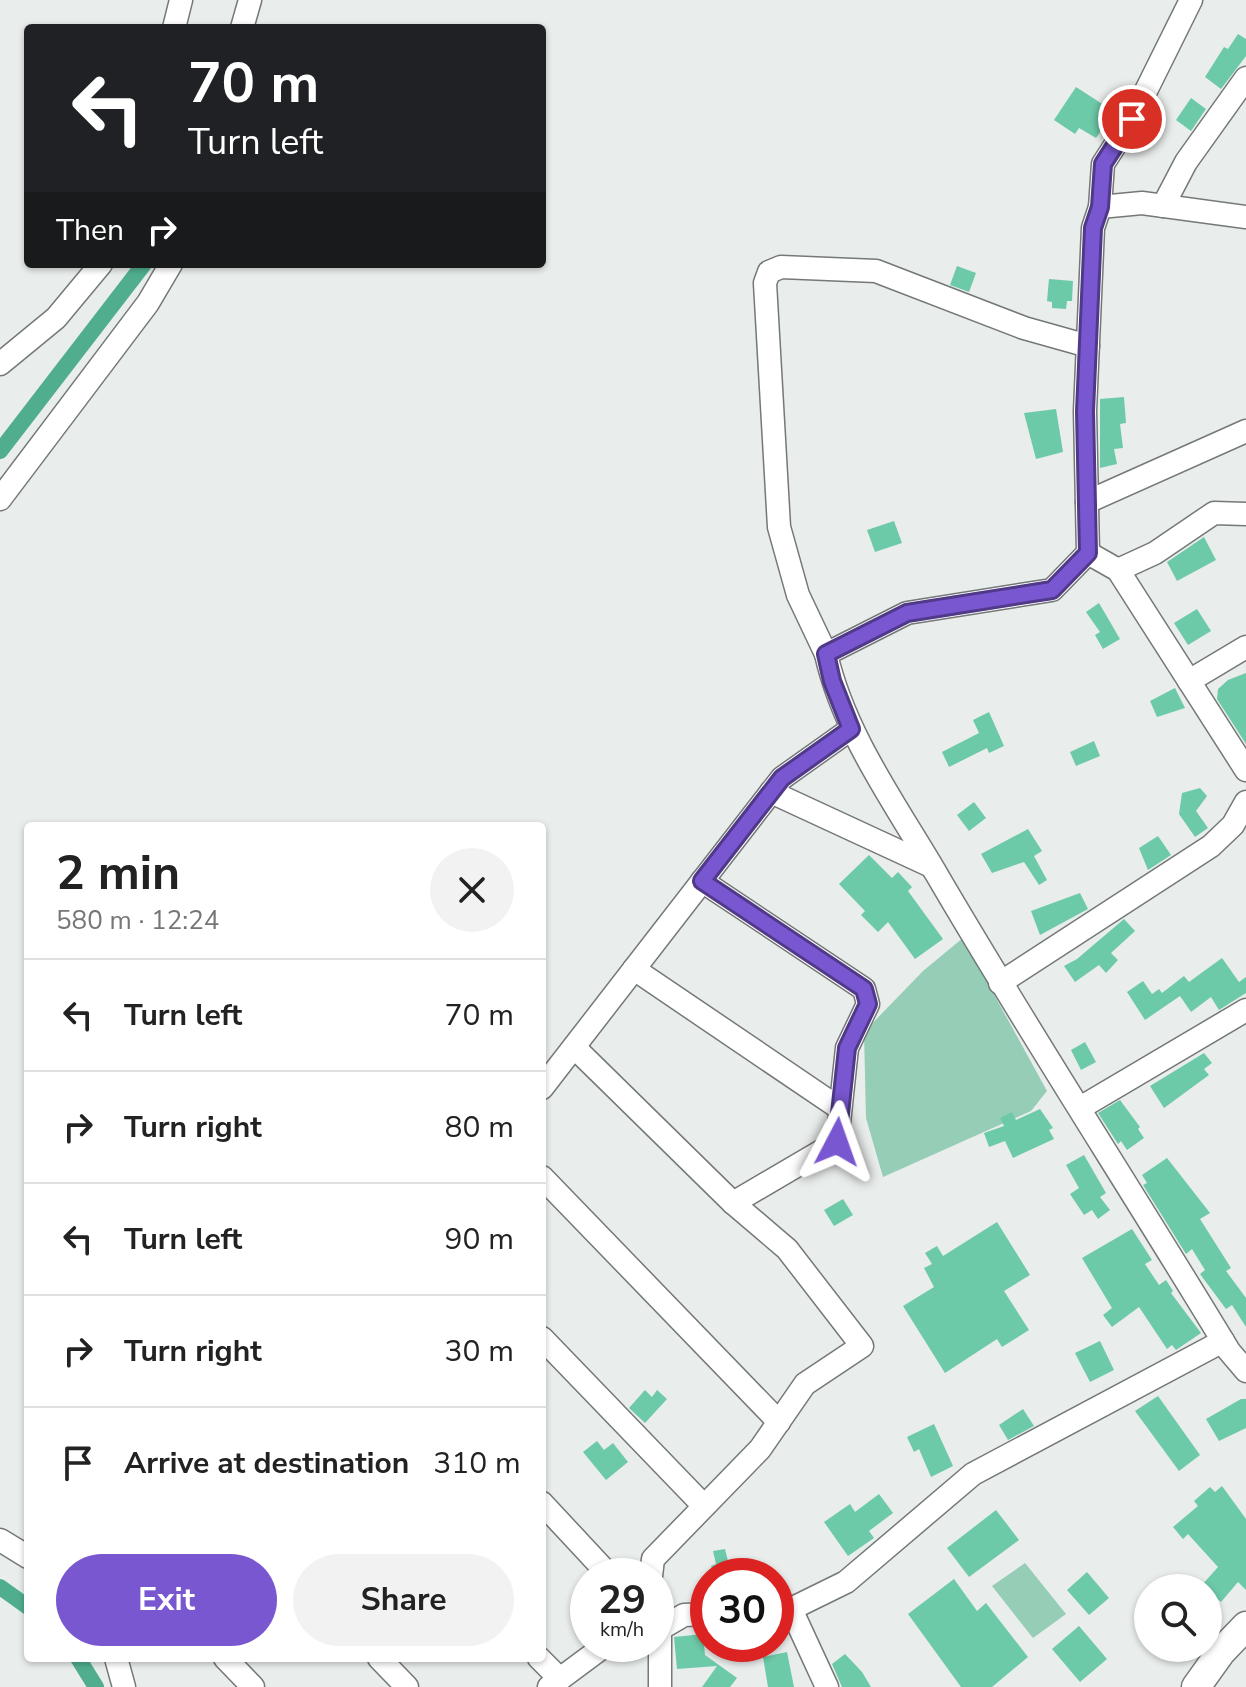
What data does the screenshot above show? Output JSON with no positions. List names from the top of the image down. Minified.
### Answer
{"page":{"turn":["70 m","Turn left"],"then":"Then","heading":["2 min","580 m · 12:24"],"list":[{"name":"Turn left","value":"70 m"},{"name":"Turn right","value":"80 m"},{"name":"Turn left","value":"90 m"},{"name":"Turn right","value":"30 m"},{"name":"Arrive at destination","value":"310 m"}],"buttons":["Exit","Share"],"speed":"29 km/h","limit":"30"}}
